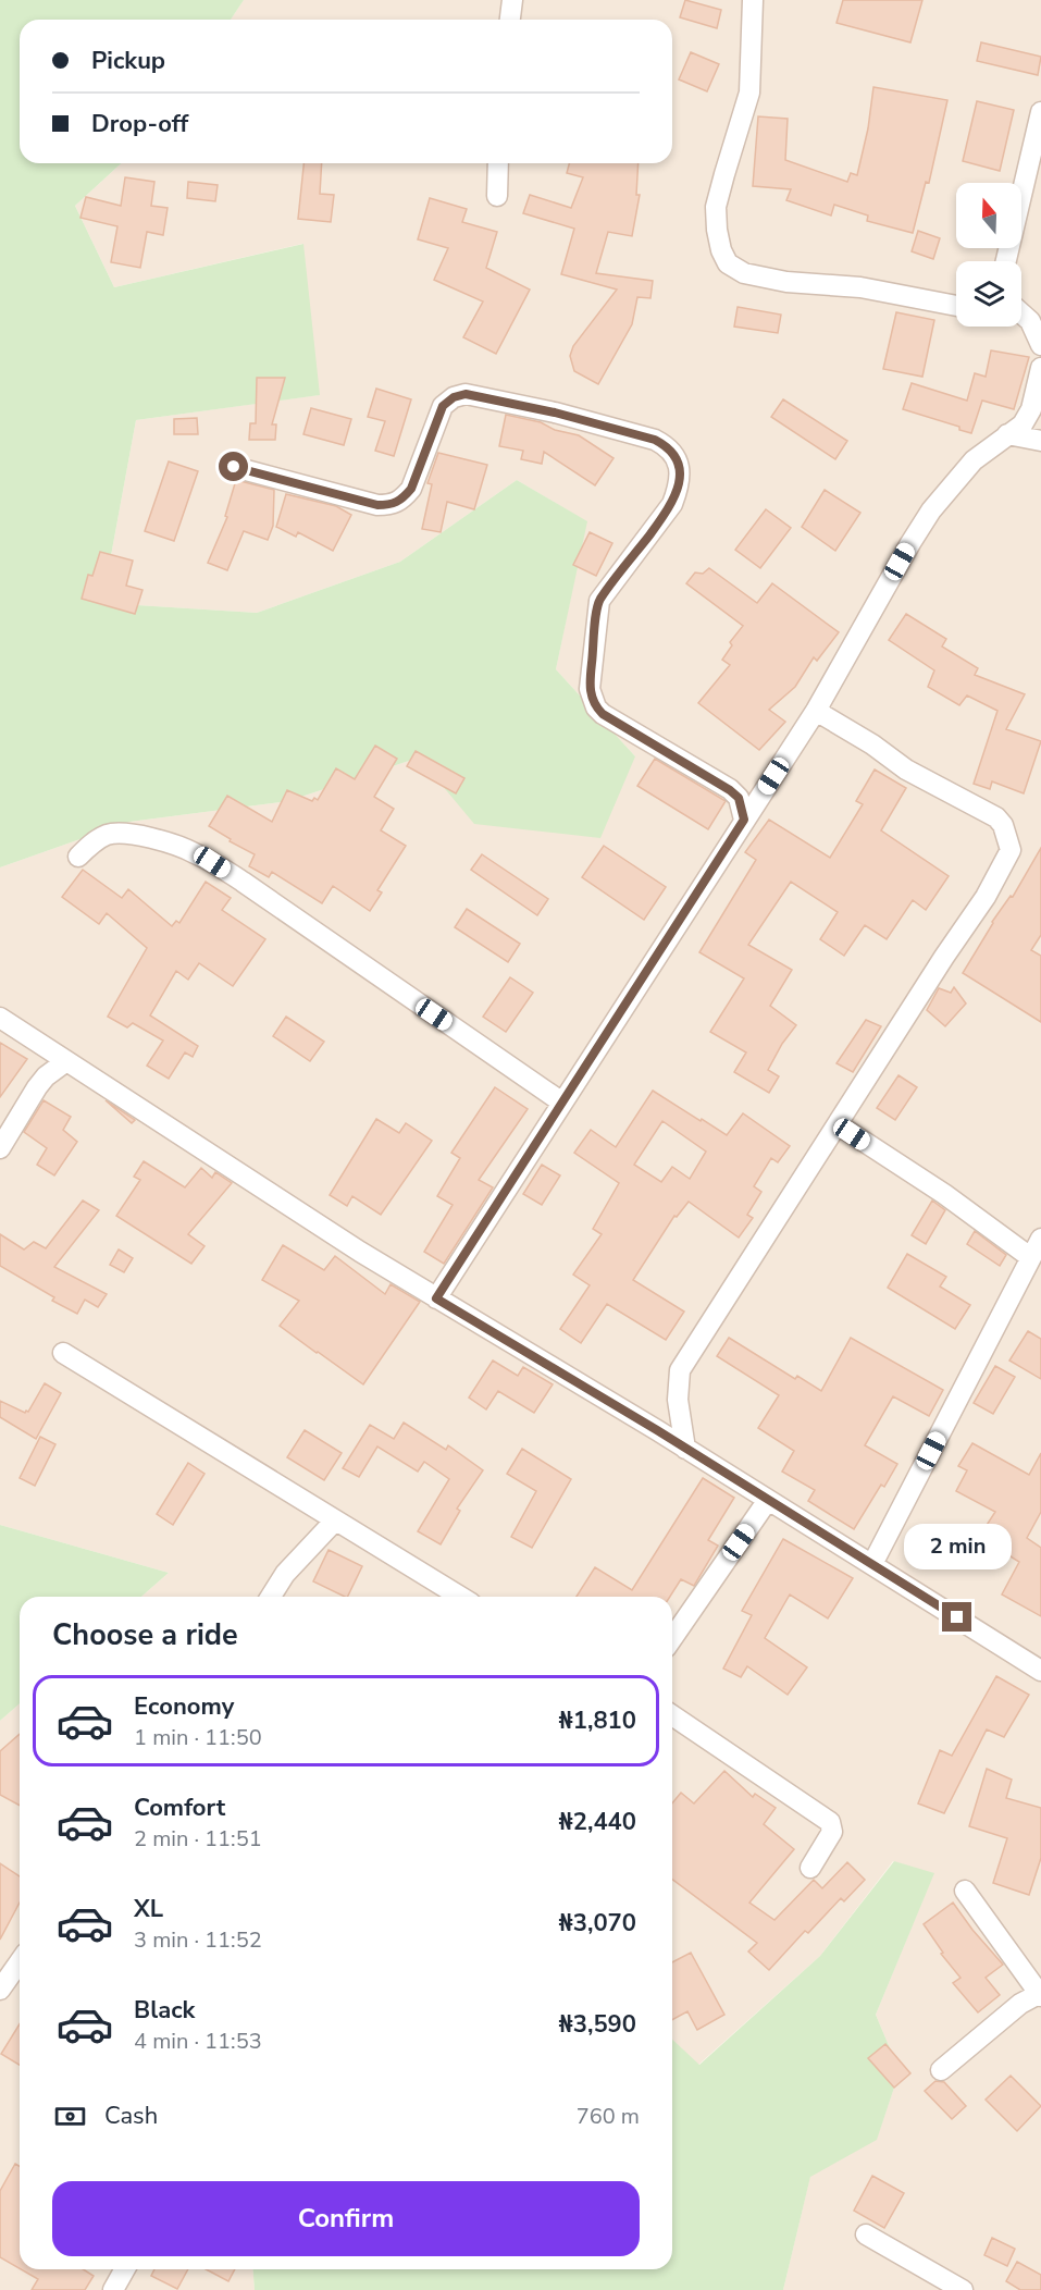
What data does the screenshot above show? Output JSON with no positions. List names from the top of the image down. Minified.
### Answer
{"north":"top","page":{"banner":["Pickup","Drop-off"],"bubble":"2 min","heading":"Choose a ride","list":[{"name":"Economy","note":"1 min · 11:50","value":"₦1,810"},{"name":"Comfort","note":"2 min · 11:51","value":"₦2,440"},{"name":"XL","note":"3 min · 11:52","value":"₦3,070"},{"name":"Black","note":"4 min · 11:53","value":"₦3,590"}],"pay":["Cash","760 m"],"buttons":"Confirm"}}
